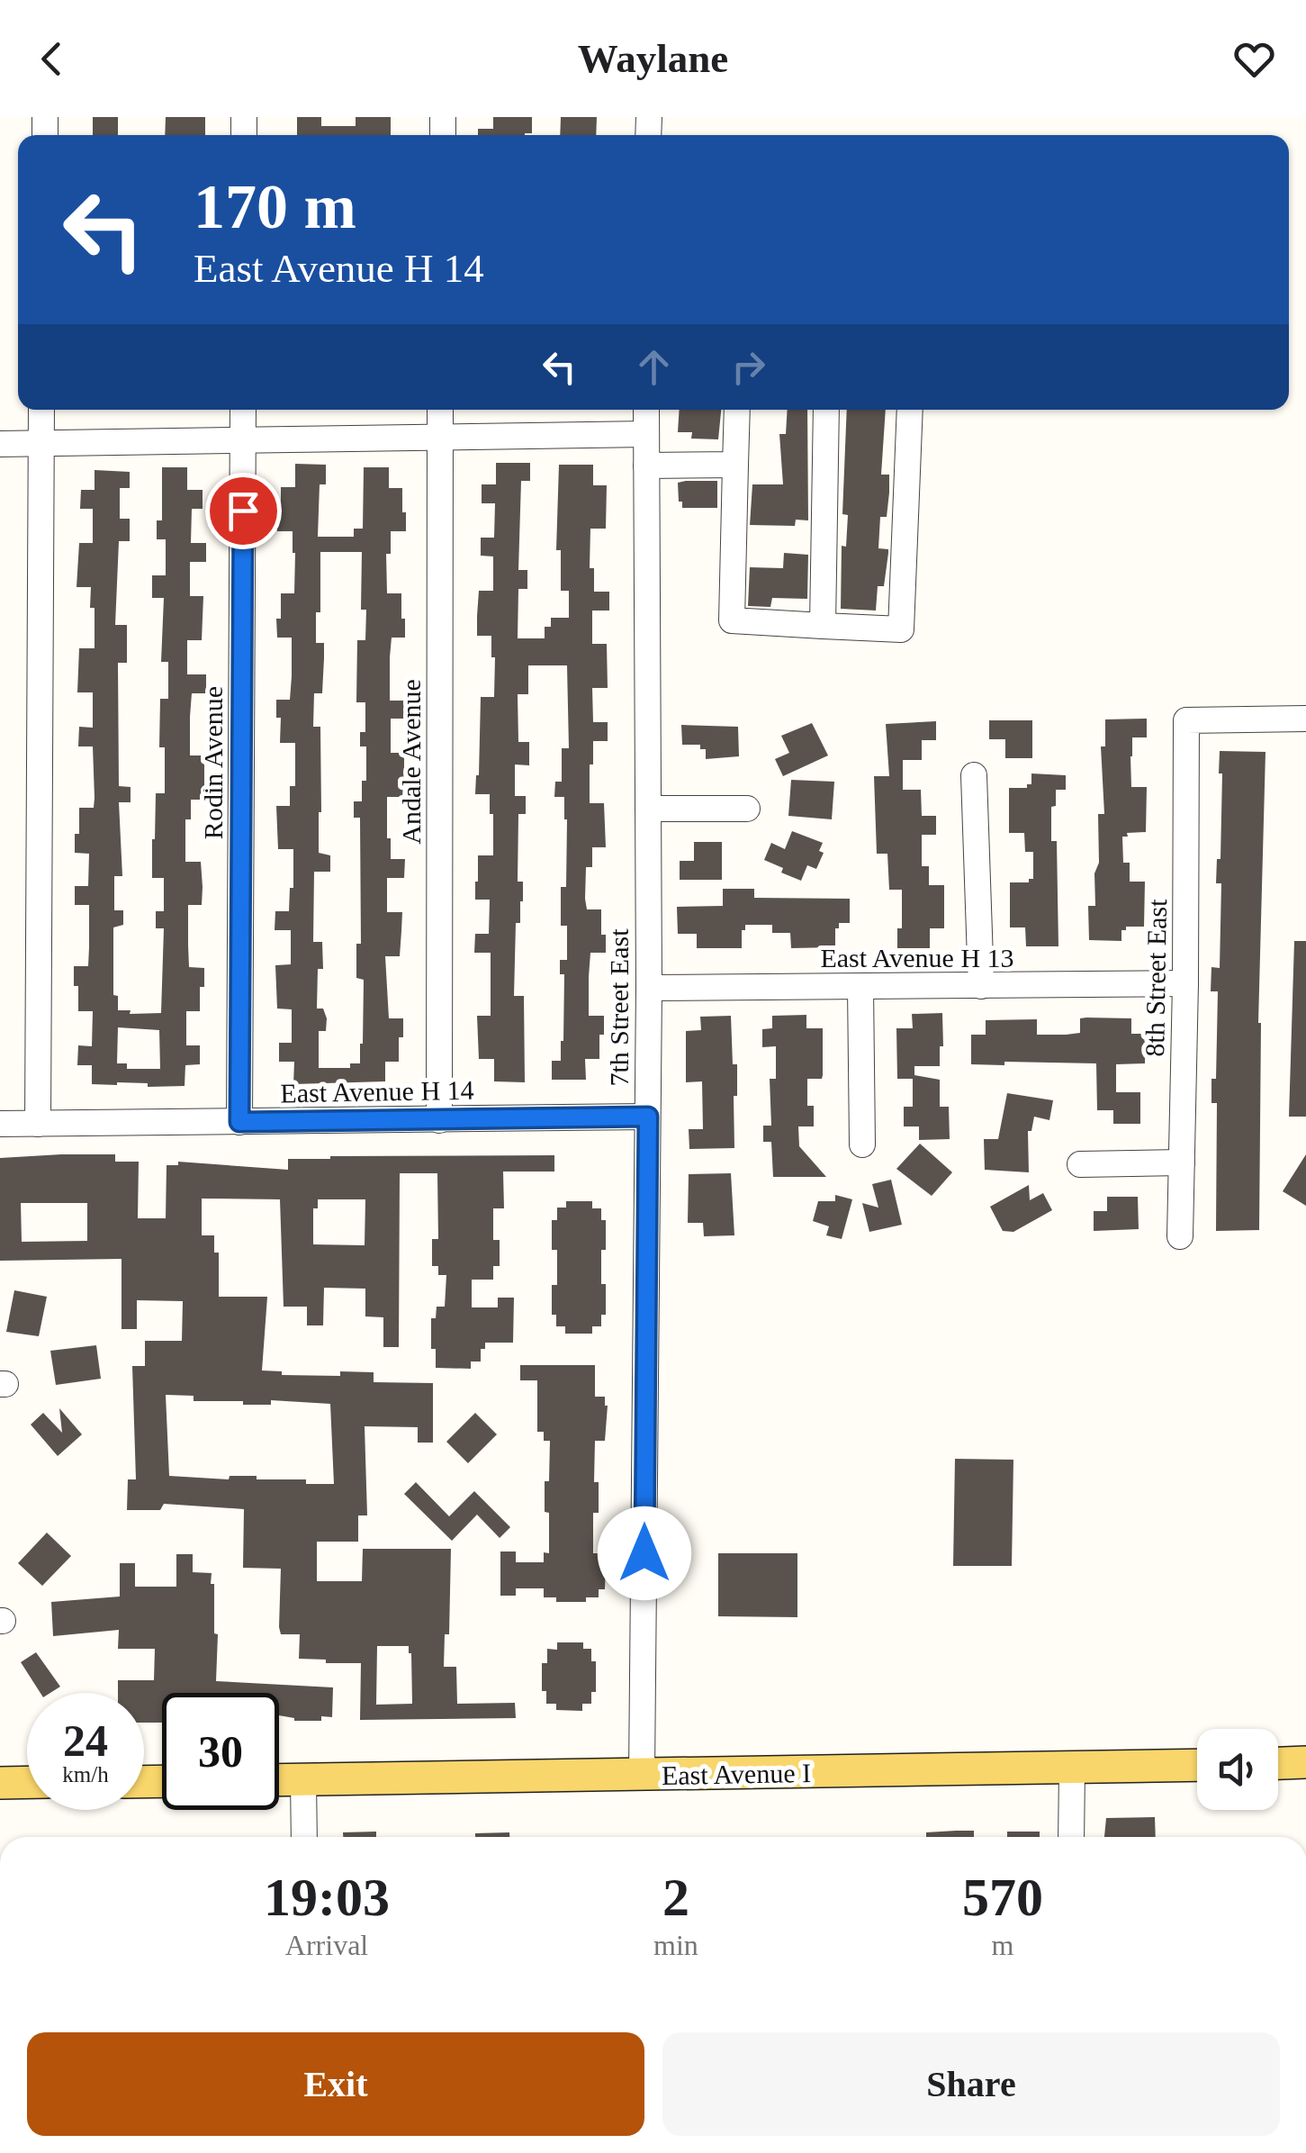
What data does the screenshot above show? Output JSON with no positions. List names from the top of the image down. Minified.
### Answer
{"streets":{"main road":["East Avenue I"],"street":["Andale Avenue","Rodin Avenue","East Avenue H 13","8th Street East","7th Street East","East Avenue H 14"]},"crossings":[["Andale Avenue","East Avenue H 14"],["Rodin Avenue","East Avenue H 14"],["East Avenue H 13","8th Street East"],["East Avenue H 13","7th Street East"],["7th Street East","East Avenue H 14"],["7th Street East","East Avenue I"]],"page":{"header":"Waylane","turn":["170 m","East Avenue H 14"],"speed":"24 km/h","limit":"30","eta":["19:03","Arrival","2","min","570","m"],"buttons":["Exit","Share"]}}
